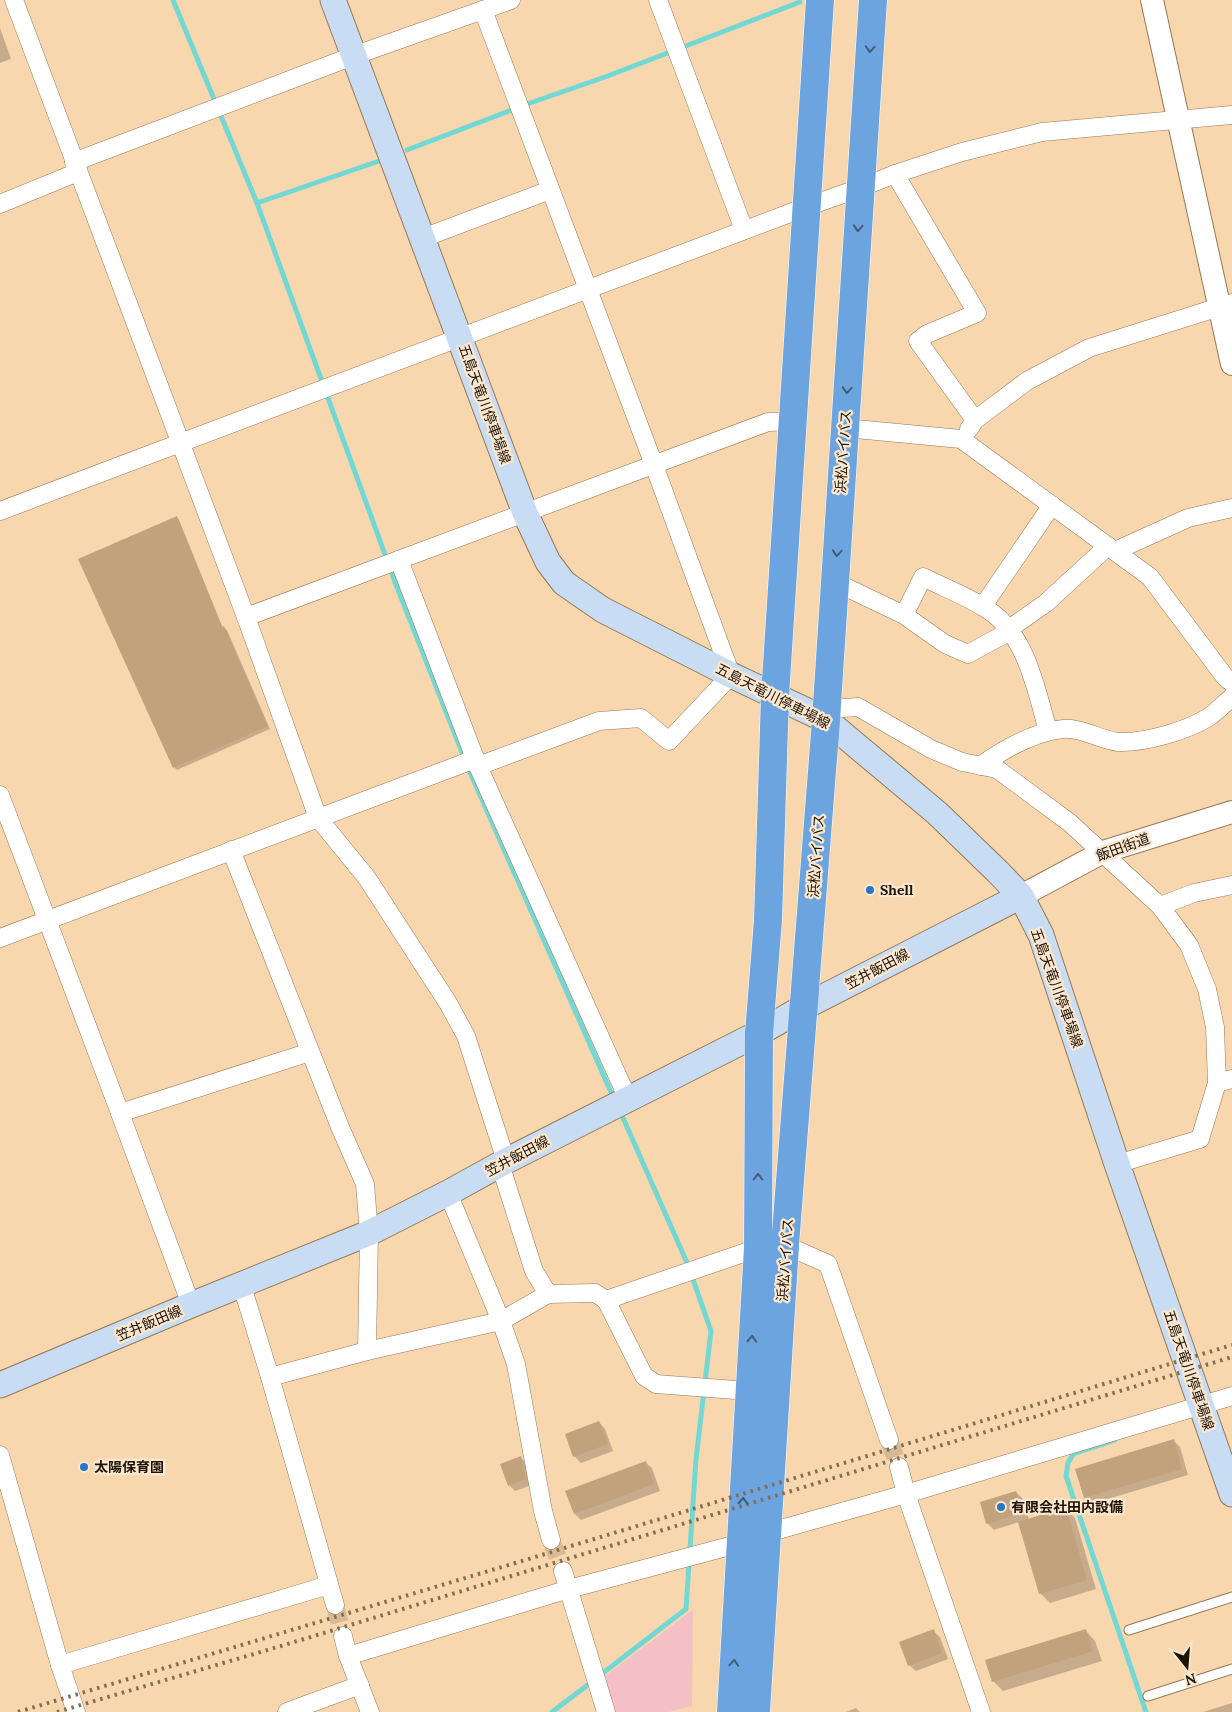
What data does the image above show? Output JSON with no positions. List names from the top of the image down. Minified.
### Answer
{"streets":{"highway":["浜松バイパス"],"main road":["五島天竜川停車場線","笠井飯田線"],"street":["飯田街道"]},"crossings":[["五島天竜川停車場線","浜松バイパス"],["五島天竜川停車場線","飯田街道"],["五島天竜川停車場線","笠井飯田線"],["浜松バイパス","笠井飯田線"],["飯田街道","笠井飯田線"]],"places":["Shell","太陽保育園","有限会社田内設備"],"north":"bottom"}
